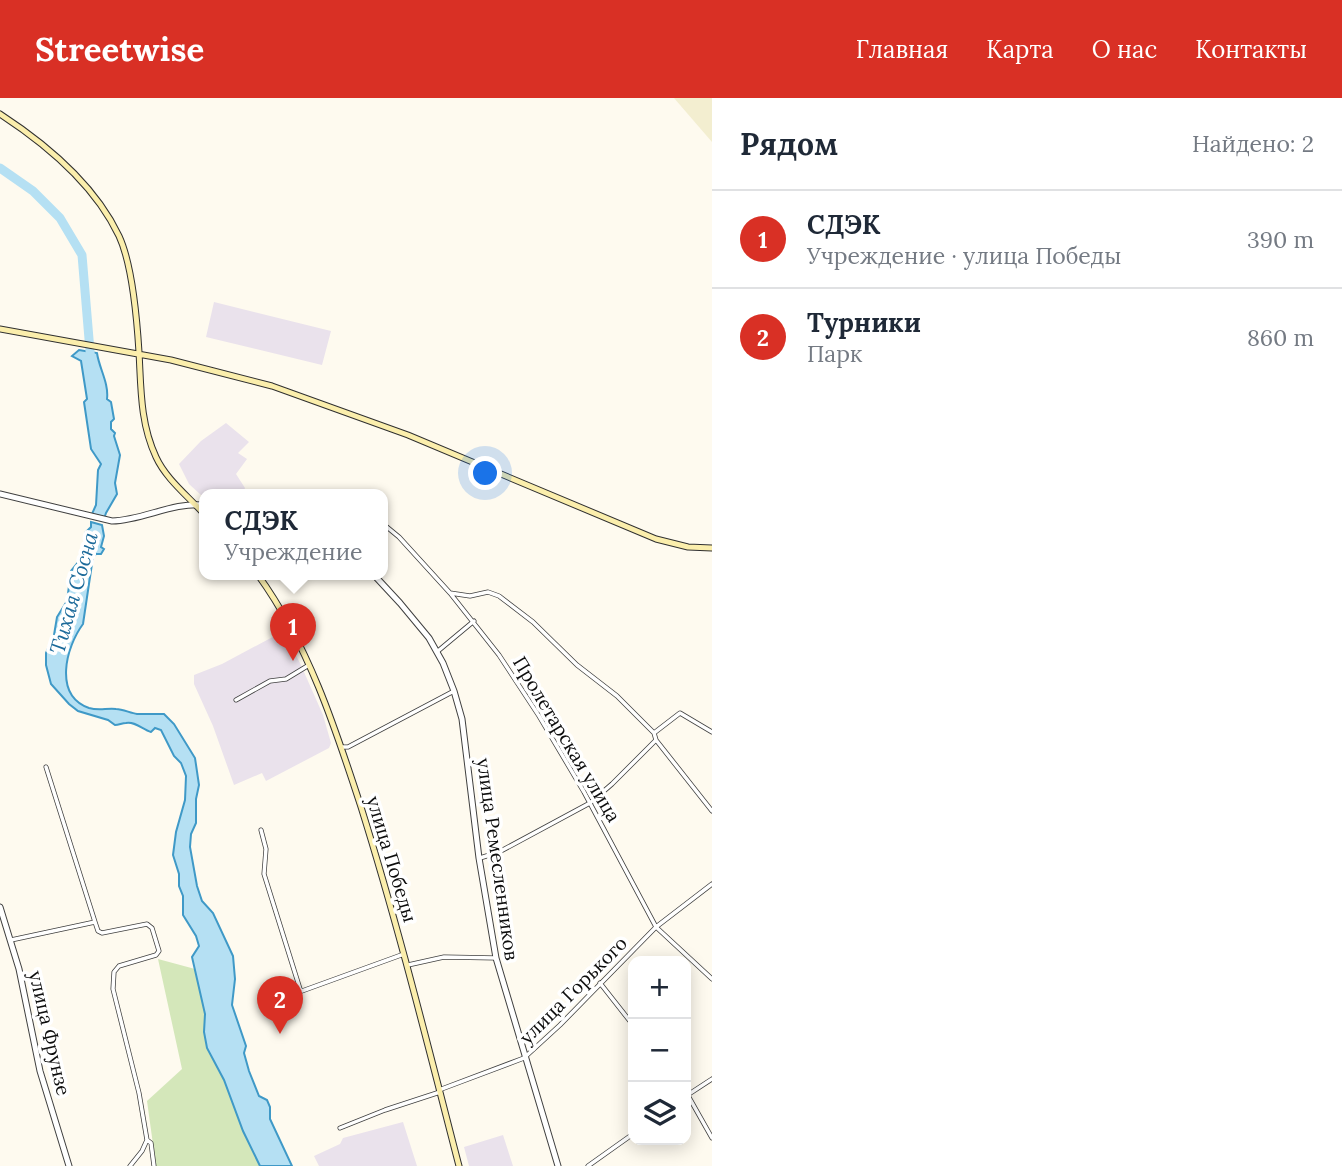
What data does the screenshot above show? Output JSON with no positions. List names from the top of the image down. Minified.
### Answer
{"streets":{"main road":["улица Победы"],"street":["Пролетарская улица","улица Ремесленников","улица Горького","улица Фрунзе"]},"crossings":[["Пролетарская улица","улица Горького"],["улица Победы","улица Горького"],["улица Ремесленников","улица Горького"]],"water":["Тихая Сосна"],"page":{"header":"Streetwise","nav":["Главная","Карта","О нас","Контакты"],"heading":["Рядом","Найдено: 2"],"list":[{"mark":"1","name":"СДЭК","note":"Учреждение · улица Победы","value":"390 m"},{"mark":"2","name":"Турники","note":"Парк","value":"860 m"}],"popup":["СДЭК","Учреждение"],"pins":["1","2"],"map_buttons":["+","−"]}}
